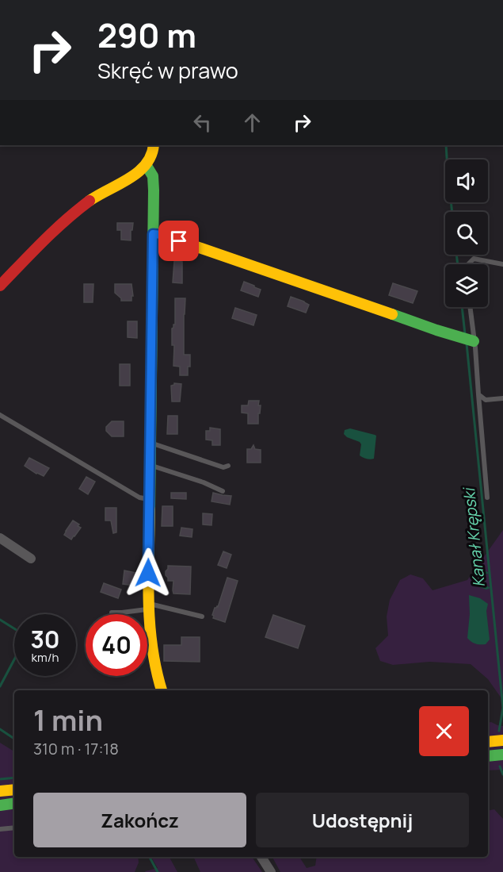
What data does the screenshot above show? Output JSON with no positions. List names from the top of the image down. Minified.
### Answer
{"water":["Kanał Krępski"],"page":{"turn":["290 m","Skręć w prawo"],"speed":"30 km/h","limit":"40","heading":["1 min","310 m · 17:18"],"buttons":["Zakończ","Udostępnij"]}}
